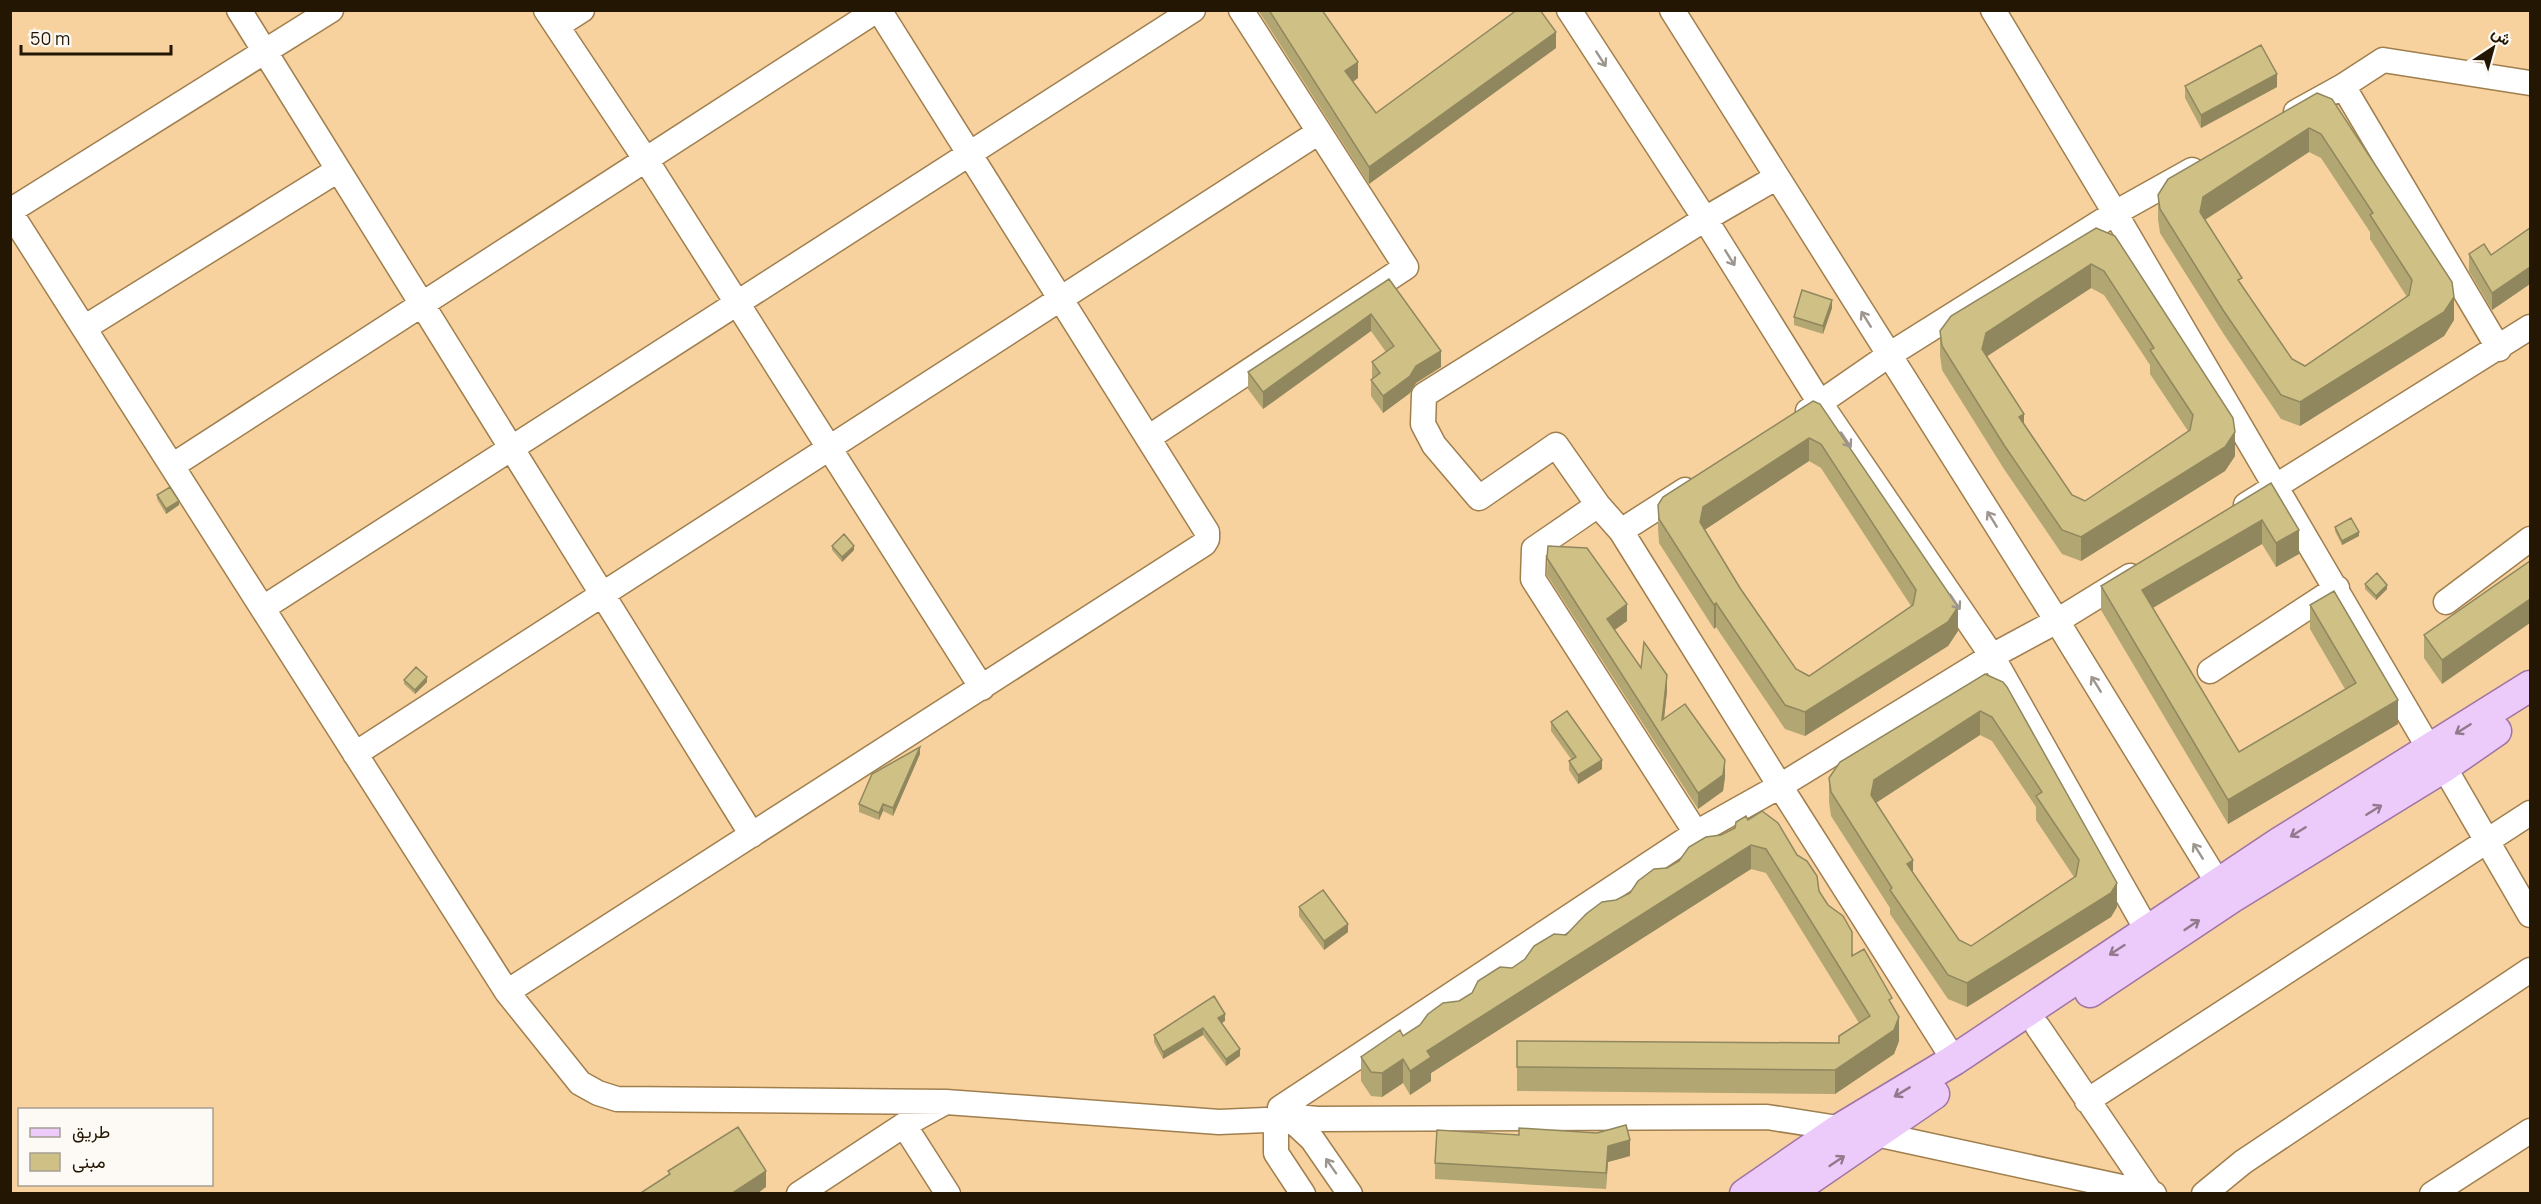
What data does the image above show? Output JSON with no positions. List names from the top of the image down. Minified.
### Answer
{"legend":["طريق","مبنى"],"scale_bar":"50 m","north":"top right"}
